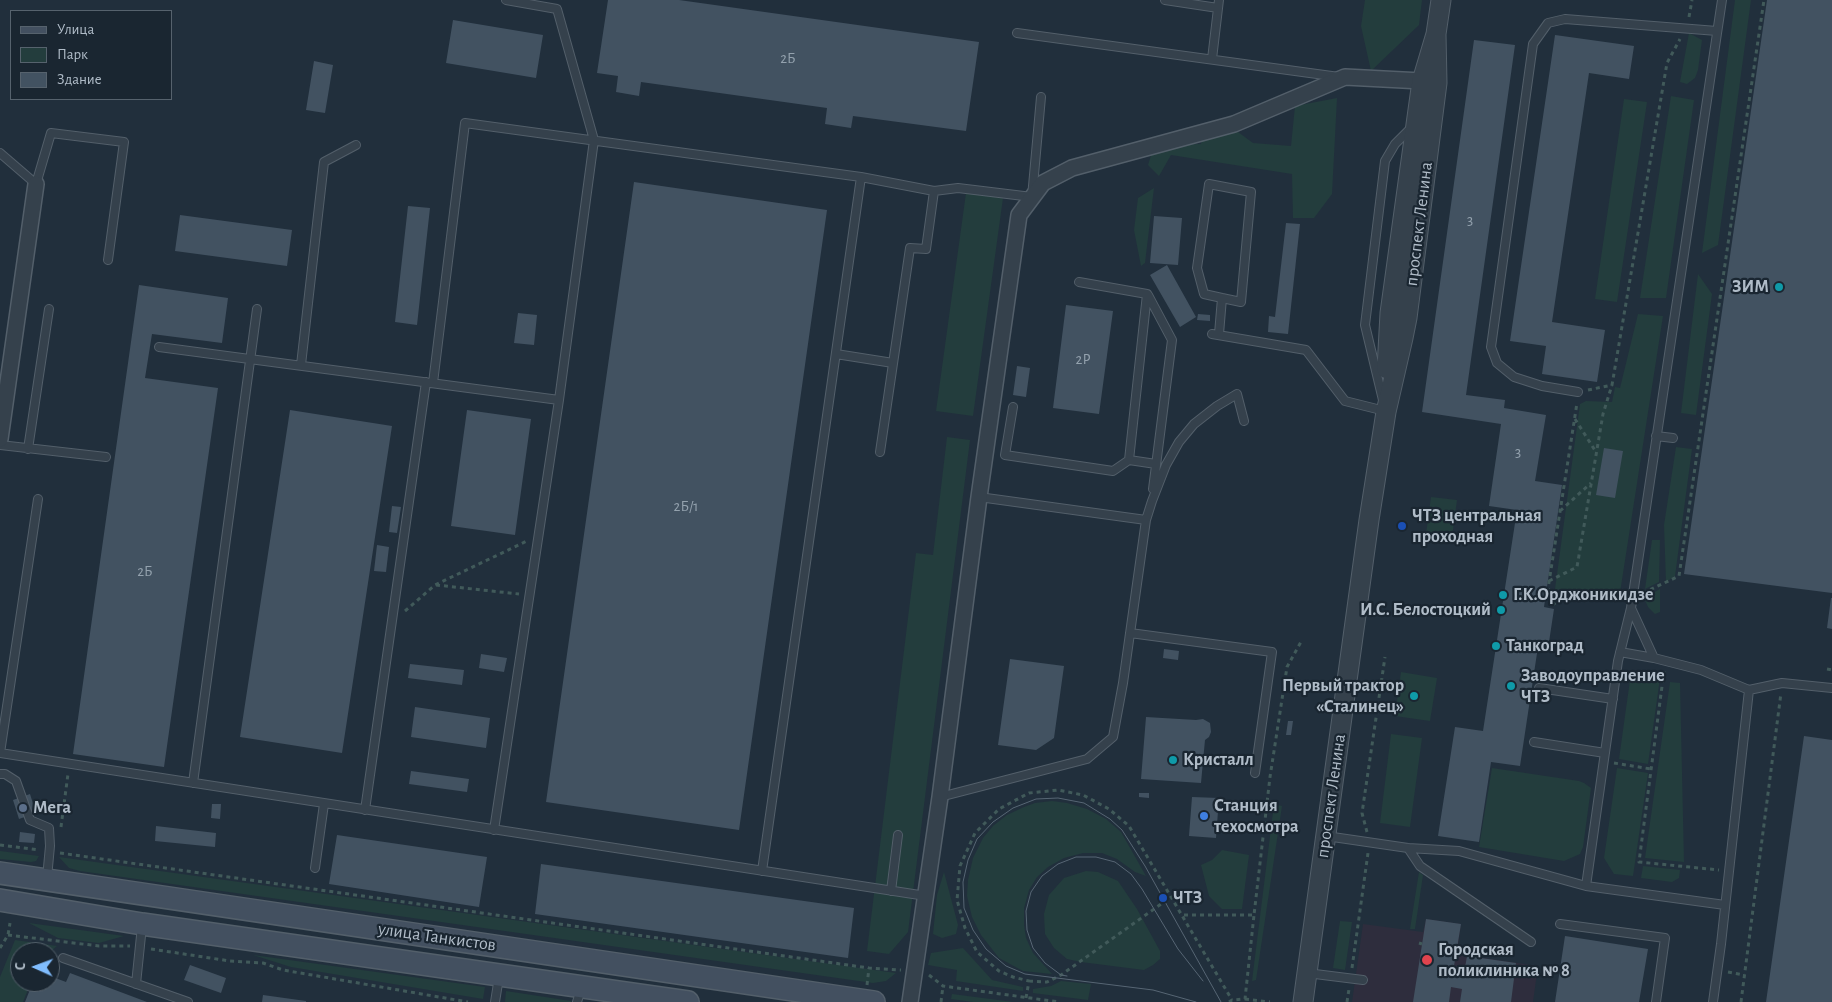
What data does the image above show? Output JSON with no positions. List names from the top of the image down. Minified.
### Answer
{"streets":{"main road":["улица Танкистов"],"street":["проспект Ленина"]},"places":["ЗИМ","ЧТЗ центральная проходная","Г.К.Орджоникидзе","И.С. Белостоцкий","Танкоград","Заводоуправление ЧТЗ","Первый трактор «Сталинец»","Кристалл","Мега","Станция техосмотра","ЧТЗ","Городская поликлиника № 8"],"house_numbers":["2Б","3","2Р","3","2Б/1","2Б"],"legend":["Улица","Парк","Здание"],"north":"left"}
